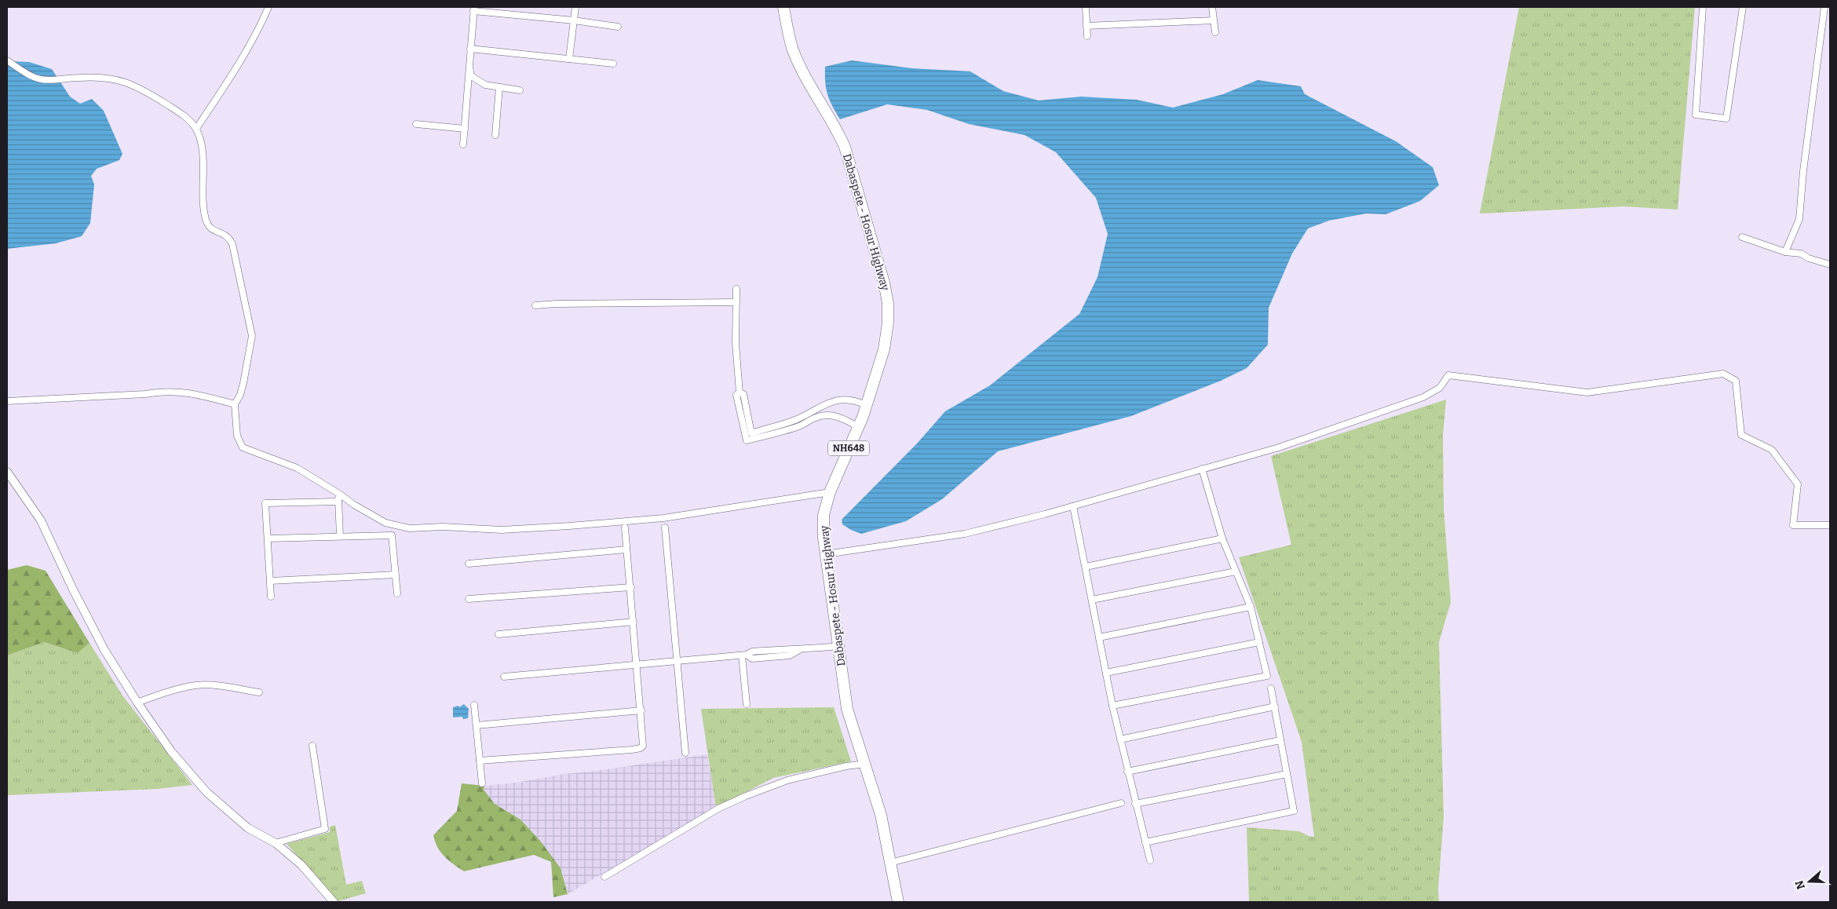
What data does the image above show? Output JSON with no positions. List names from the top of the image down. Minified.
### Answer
{"streets":{"highway":["Dabaspete - Hosur Highway","NH648"]},"north":"left"}
